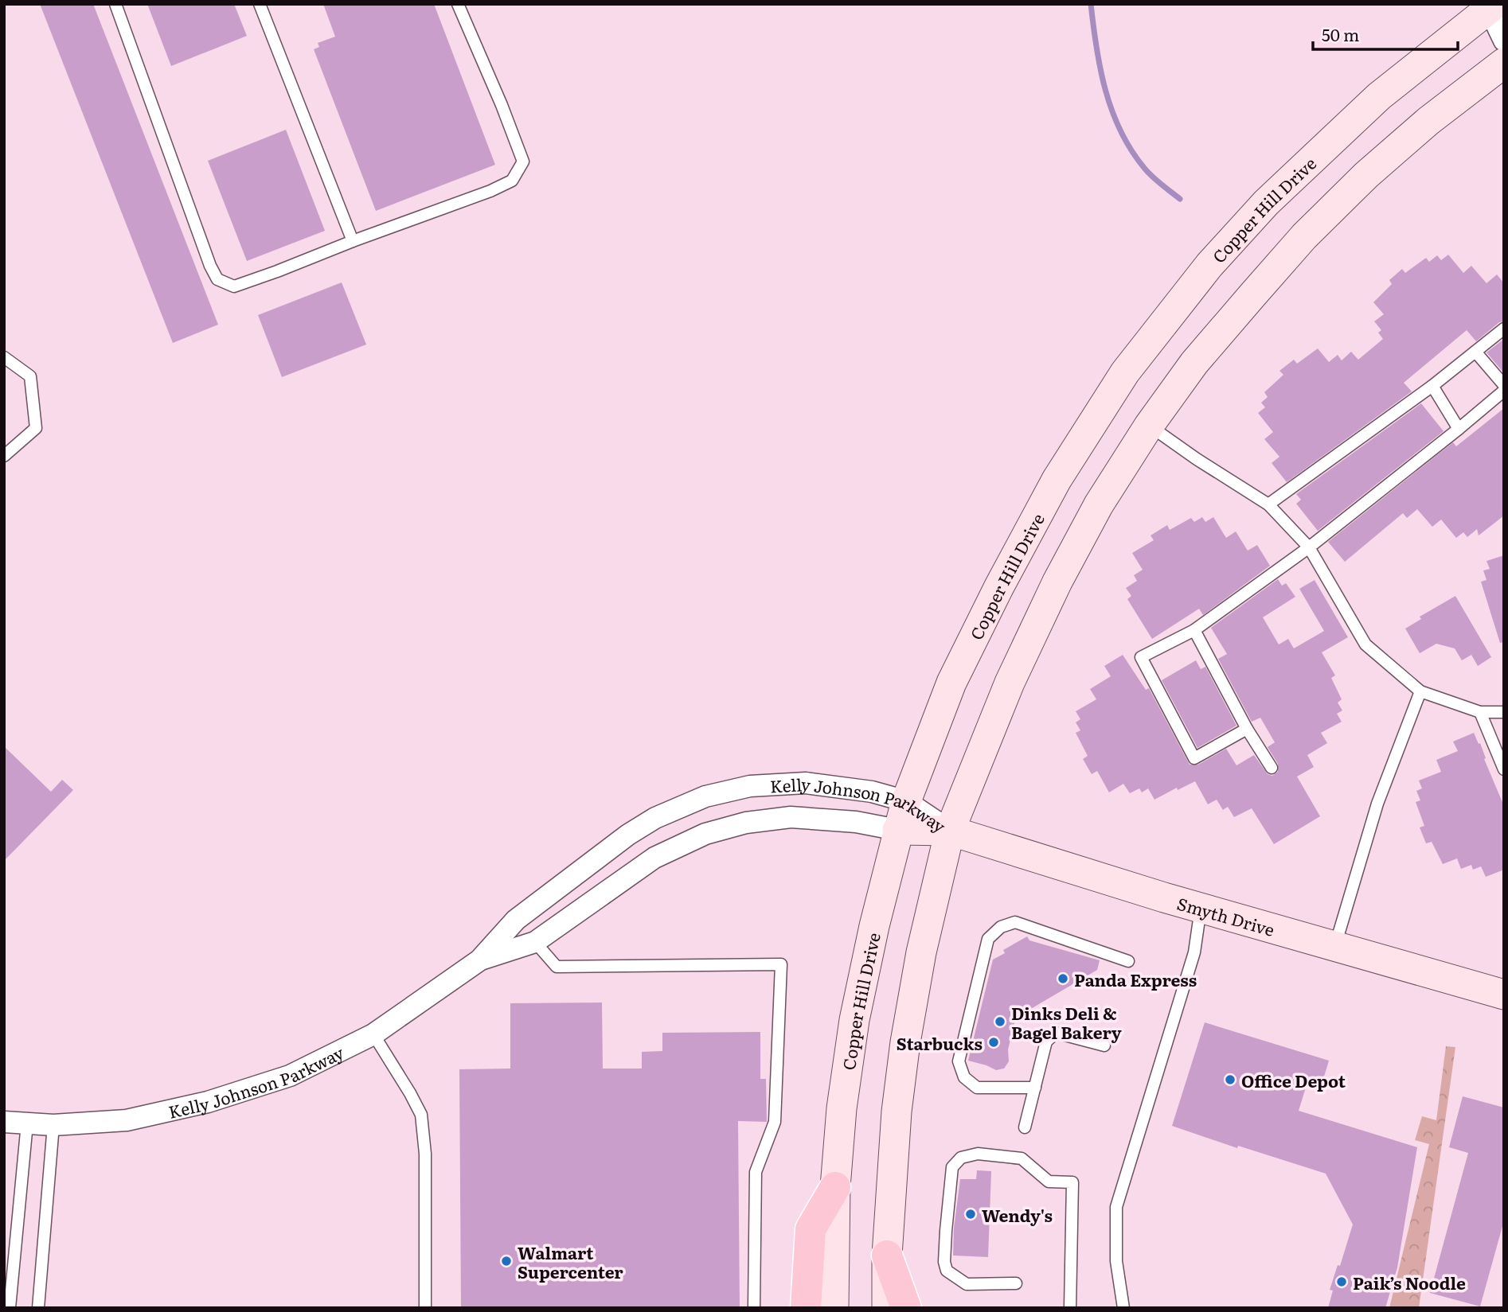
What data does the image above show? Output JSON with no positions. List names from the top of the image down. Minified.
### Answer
{"streets":{"main road":["Copper Hill Drive","Kelly Johnson Parkway","Smyth Drive"]},"crossings":[["Copper Hill Drive","Kelly Johnson Parkway"],["Kelly Johnson Parkway","Smyth Drive"]],"places":["Panda Express","Dinks Deli & Bagel Bakery","Starbucks","Office Depot","Wendy's","Walmart Supercenter","Paik’s Noodle"],"scale_bar":"50 m"}
